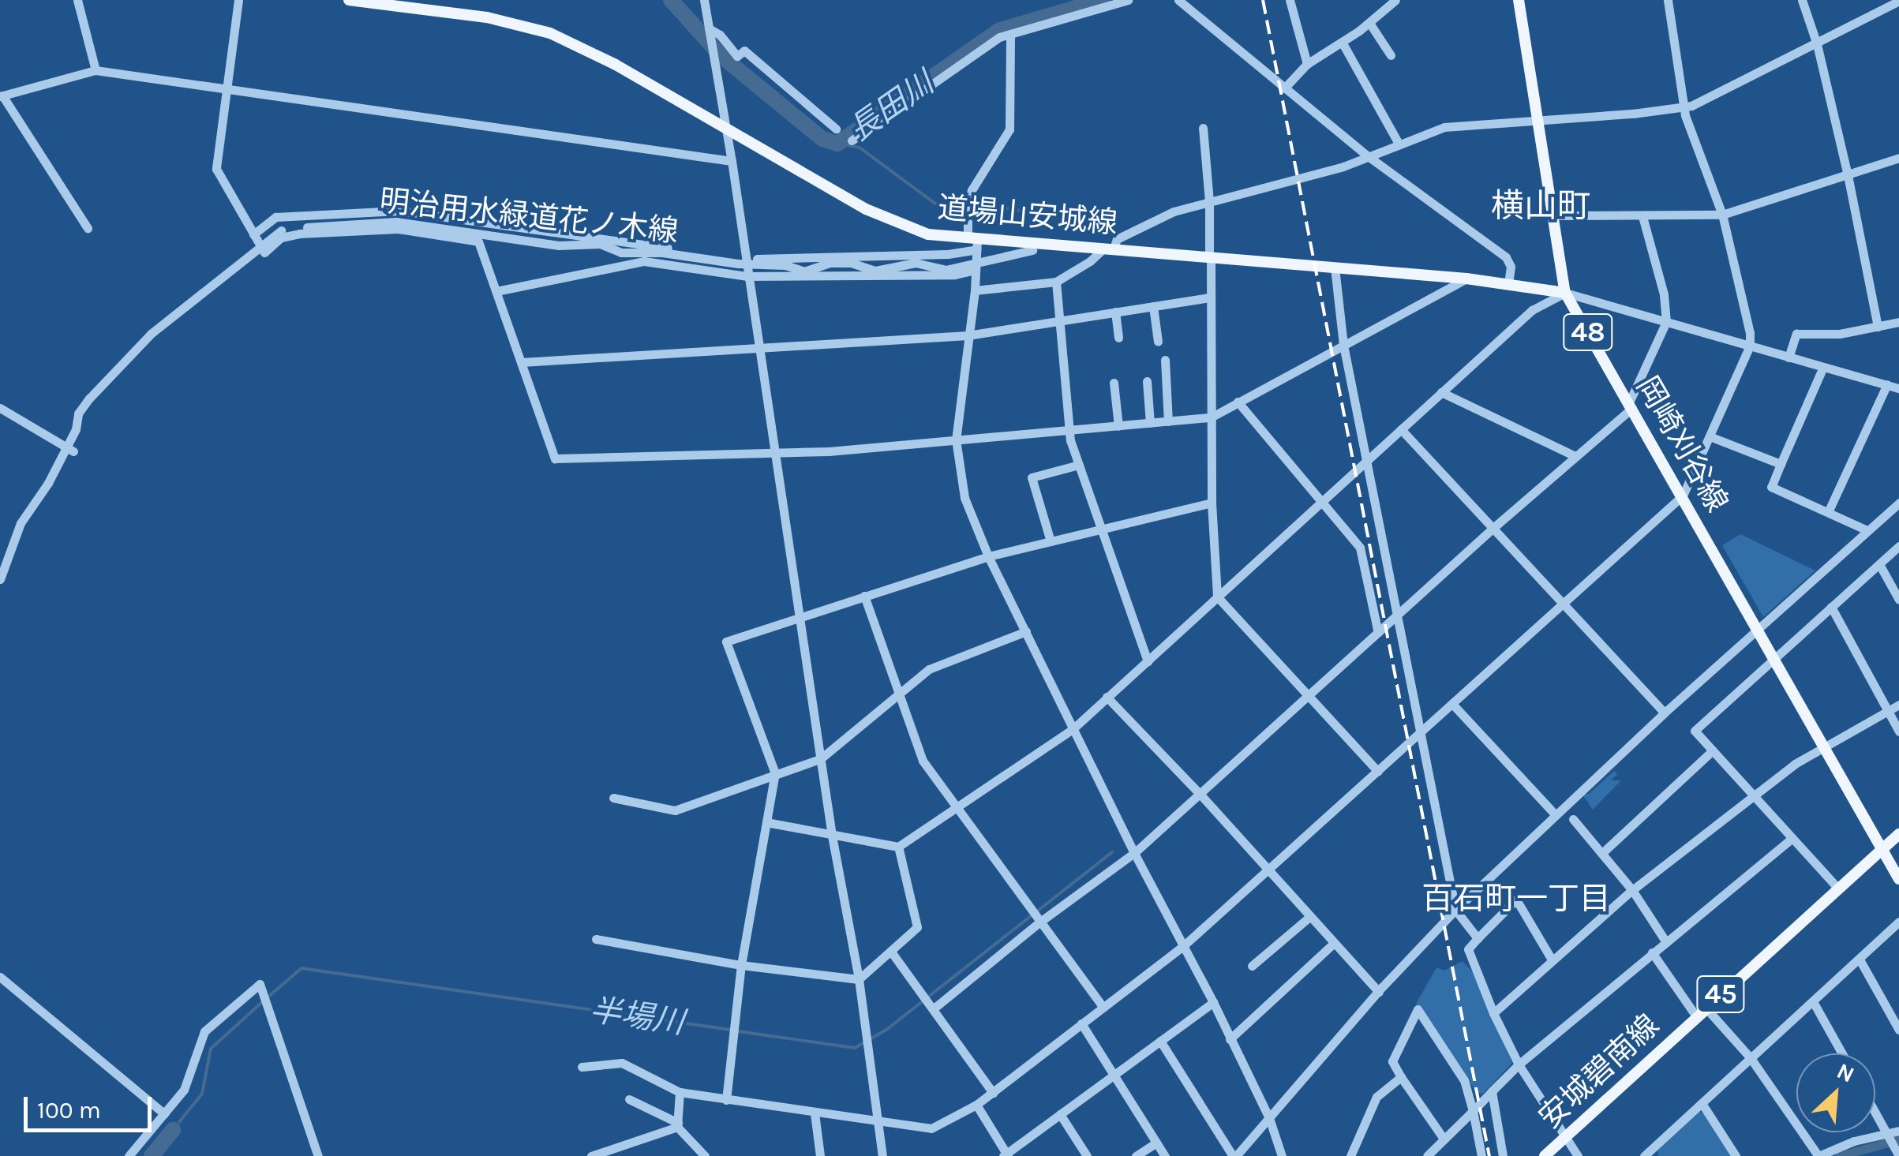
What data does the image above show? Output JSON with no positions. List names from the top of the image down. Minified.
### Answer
{"streets":{"main road":["道場山安城線","48","岡崎刈谷線","45","安城碧南線"],"street":["明治用水緑道花ノ木線"]},"crossings":[["道場山安城線","岡崎刈谷線"],["岡崎刈谷線","安城碧南線"]],"districts":["横山町","百石町一丁目"],"water":["長田川","半場川"],"scale_bar":"100 m","north":"top right"}
